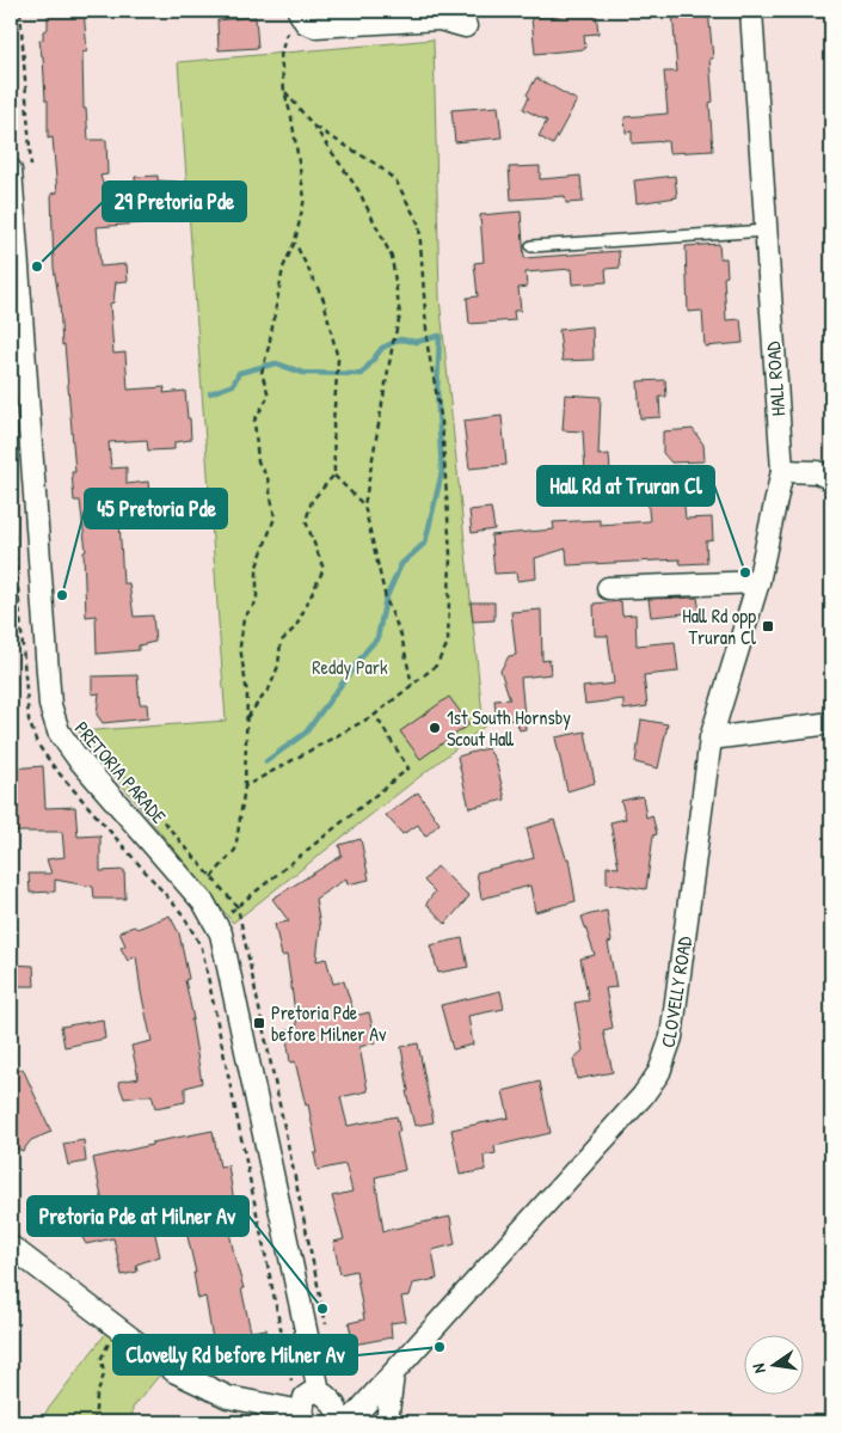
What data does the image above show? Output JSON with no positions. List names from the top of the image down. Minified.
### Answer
{"streets":{"street":["HALL ROAD","PRETORIA PARADE","CLOVELLY ROAD"]},"crossings":[["HALL ROAD","CLOVELLY ROAD"]],"parks":["Reddy Park"],"places":{"other":["29 Pretoria Pde","Hall Rd at Truran Cl","45 Pretoria Pde","1st South Hornsby Scout Hall","Pretoria Pde at Milner Av","Clovelly Rd before Milner Av"],"transit":["Hall Rd opp Truran Cl","Pretoria Pde before Milner Av"]},"north":"left"}
